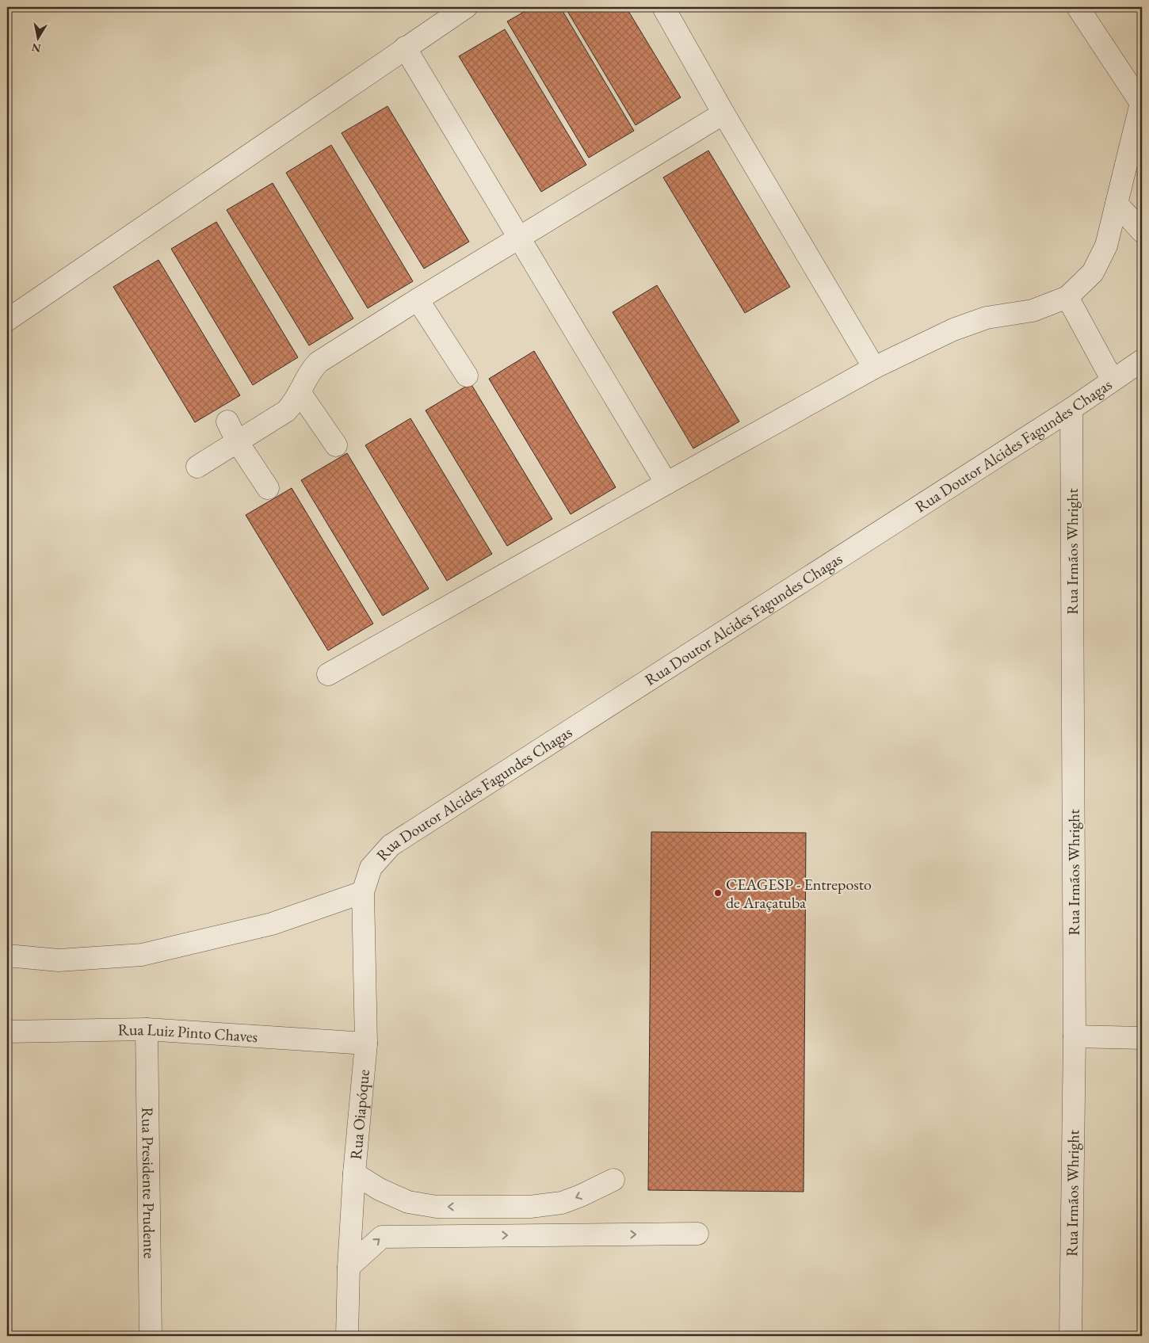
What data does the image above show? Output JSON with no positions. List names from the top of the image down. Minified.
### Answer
{"streets":{"street":["Rua Doutor Alcides Fagundes Chagas","Rua Irmãos Whright","Rua Luiz Pinto Chaves","Rua Oiapóque","Rua Presidente Prudente"]},"crossings":[["Rua Doutor Alcides Fagundes Chagas","Rua Irmãos Whright"],["Rua Doutor Alcides Fagundes Chagas","Rua Oiapóque"],["Rua Luiz Pinto Chaves","Rua Oiapóque"],["Rua Luiz Pinto Chaves","Rua Presidente Prudente"]],"places":["CEAGESP - Entreposto de Araçatuba"],"north":"bottom"}
